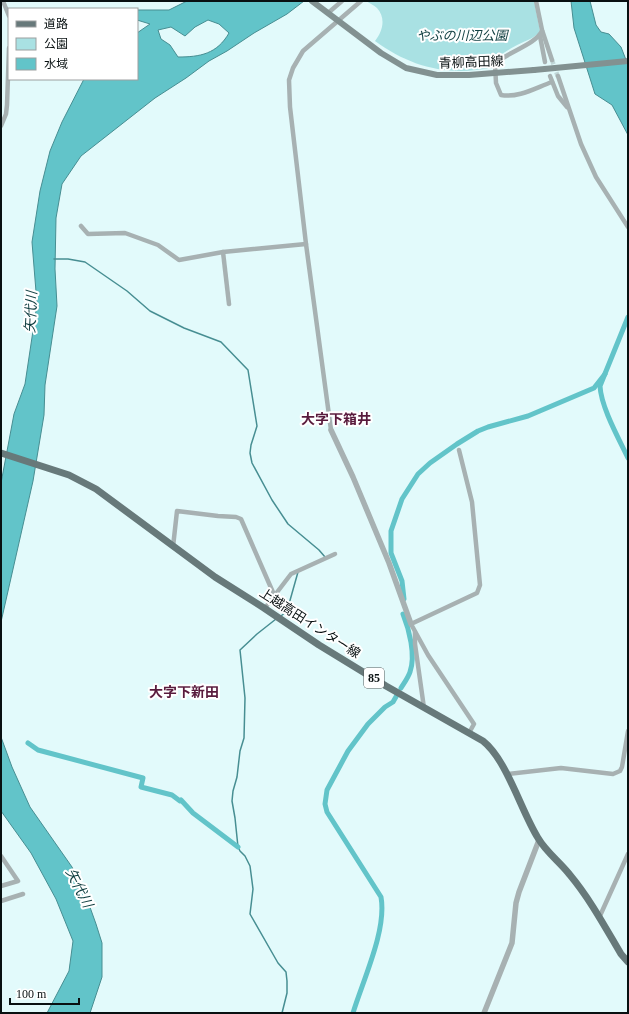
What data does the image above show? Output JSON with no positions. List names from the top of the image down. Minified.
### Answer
{"streets":{"main road":["青柳高田線","上越高田インター線","85"]},"districts":["大字下箱井","大字下新田"],"water":["矢代川"],"parks":["やぶの川辺公園"],"legend":["道路","公園","水域"],"scale_bar":"100 m"}
